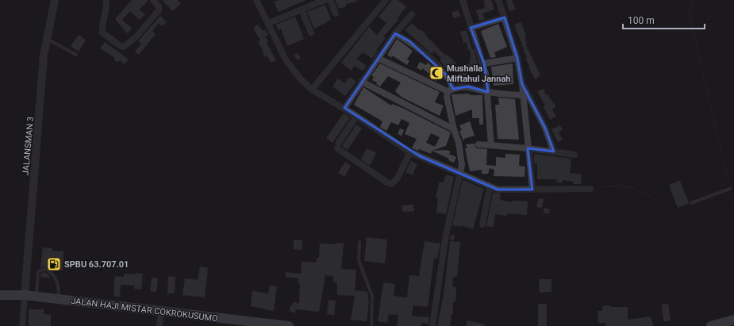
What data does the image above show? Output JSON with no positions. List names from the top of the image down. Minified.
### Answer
{"streets":{"main road":["JALAN HAJI MISTAR COKROKUSUMO"],"street":["JALANSMAN 3"]},"crossings":[["JALANSMAN 3","JALAN HAJI MISTAR COKROKUSUMO"]],"places":{"mosque":["Mushalla Miftahul Jannah"],"fuel station":["SPBU 63.707.01"]},"scale_bar":"100 m"}
